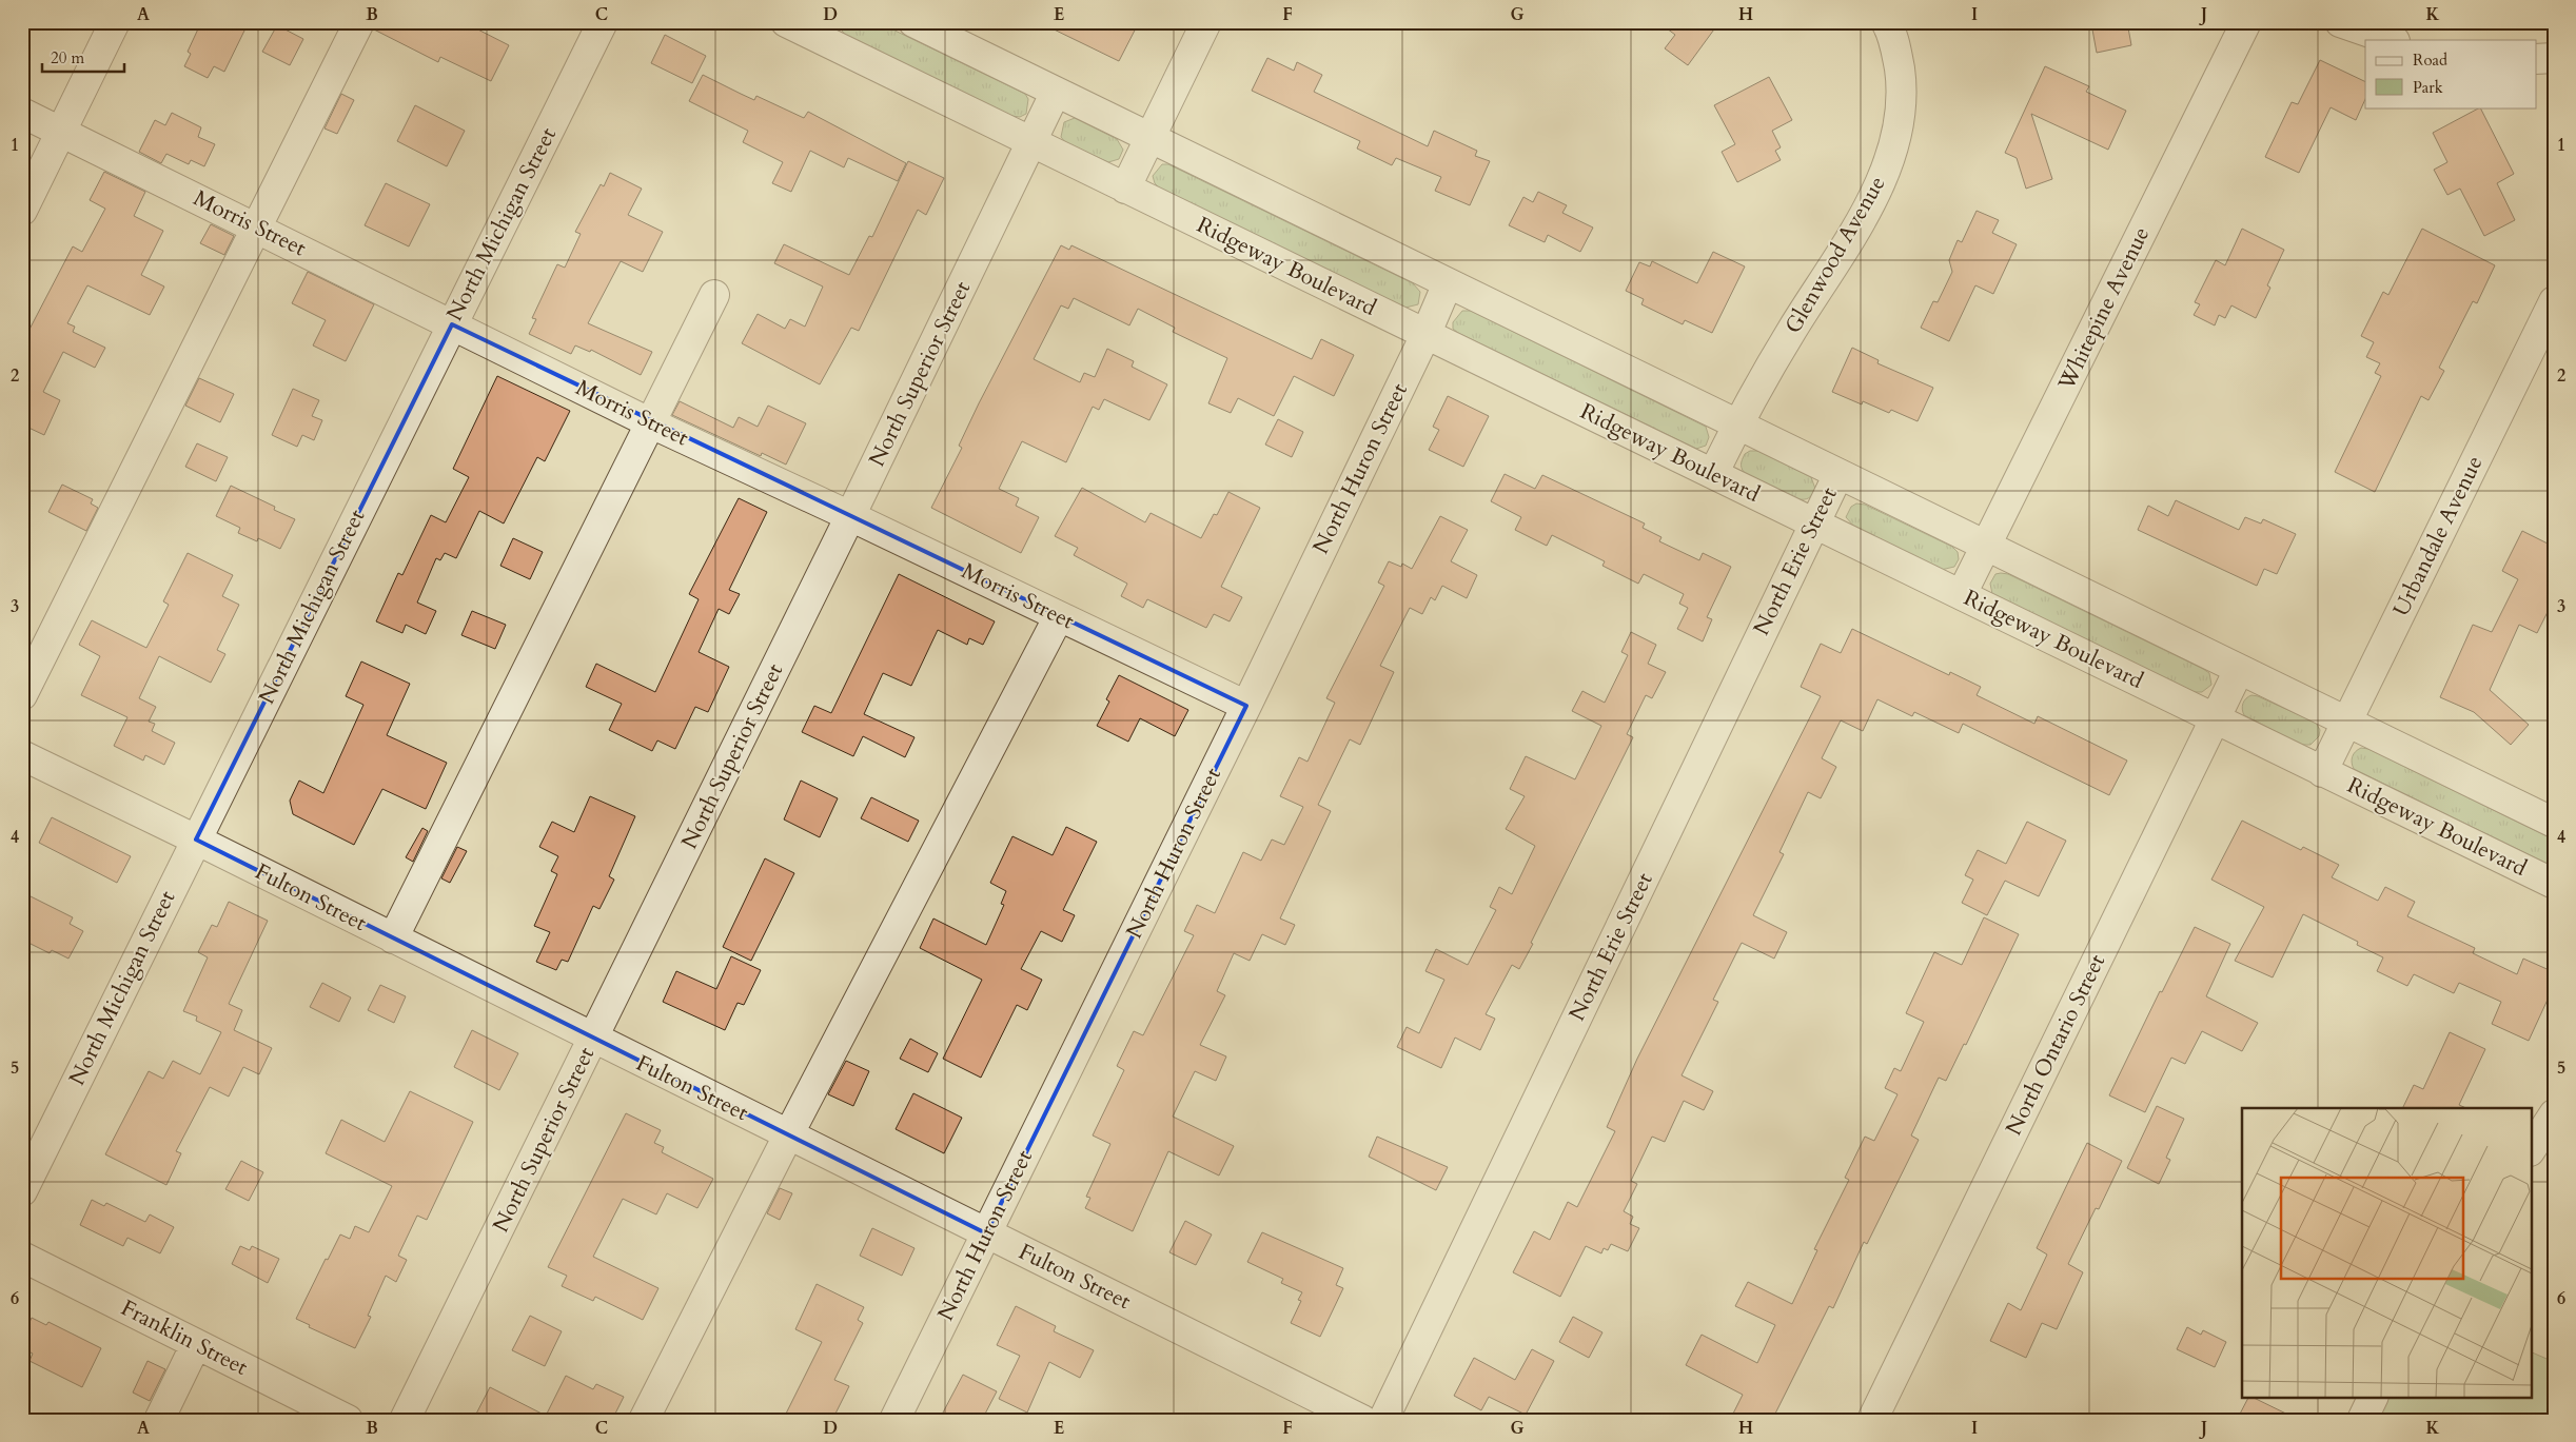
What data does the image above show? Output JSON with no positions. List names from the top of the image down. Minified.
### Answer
{"streets":{"street":["Morris Street","North Michigan Street","Glenwood Avenue","Ridgeway Boulevard","Whitepine Avenue","North Superior Street","North Huron Street","Urbandale Avenue","North Erie Street","Fulton Street","North Ontario Street","Franklin Street"]},"crossings":[["Morris Street","North Michigan Street"],["Morris Street","North Superior Street"],["Morris Street","North Huron Street"],["North Michigan Street","Fulton Street"],["Glenwood Avenue","Ridgeway Boulevard"],["Ridgeway Boulevard","Whitepine Avenue"],["Ridgeway Boulevard","North Superior Street"],["Ridgeway Boulevard","North Huron Street"],["Ridgeway Boulevard","Urbandale Avenue"],["Ridgeway Boulevard","North Erie Street"],["Ridgeway Boulevard","North Ontario Street"],["North Superior Street","Fulton Street"],["North Huron Street","Fulton Street"]],"legend":["Road","Park"],"scale_bar":"20 m","grid":{"columns":["A","B","C","D","E","F","G","H","I","J","K"],"rows":["1","2","3","4","5","6"]}}
